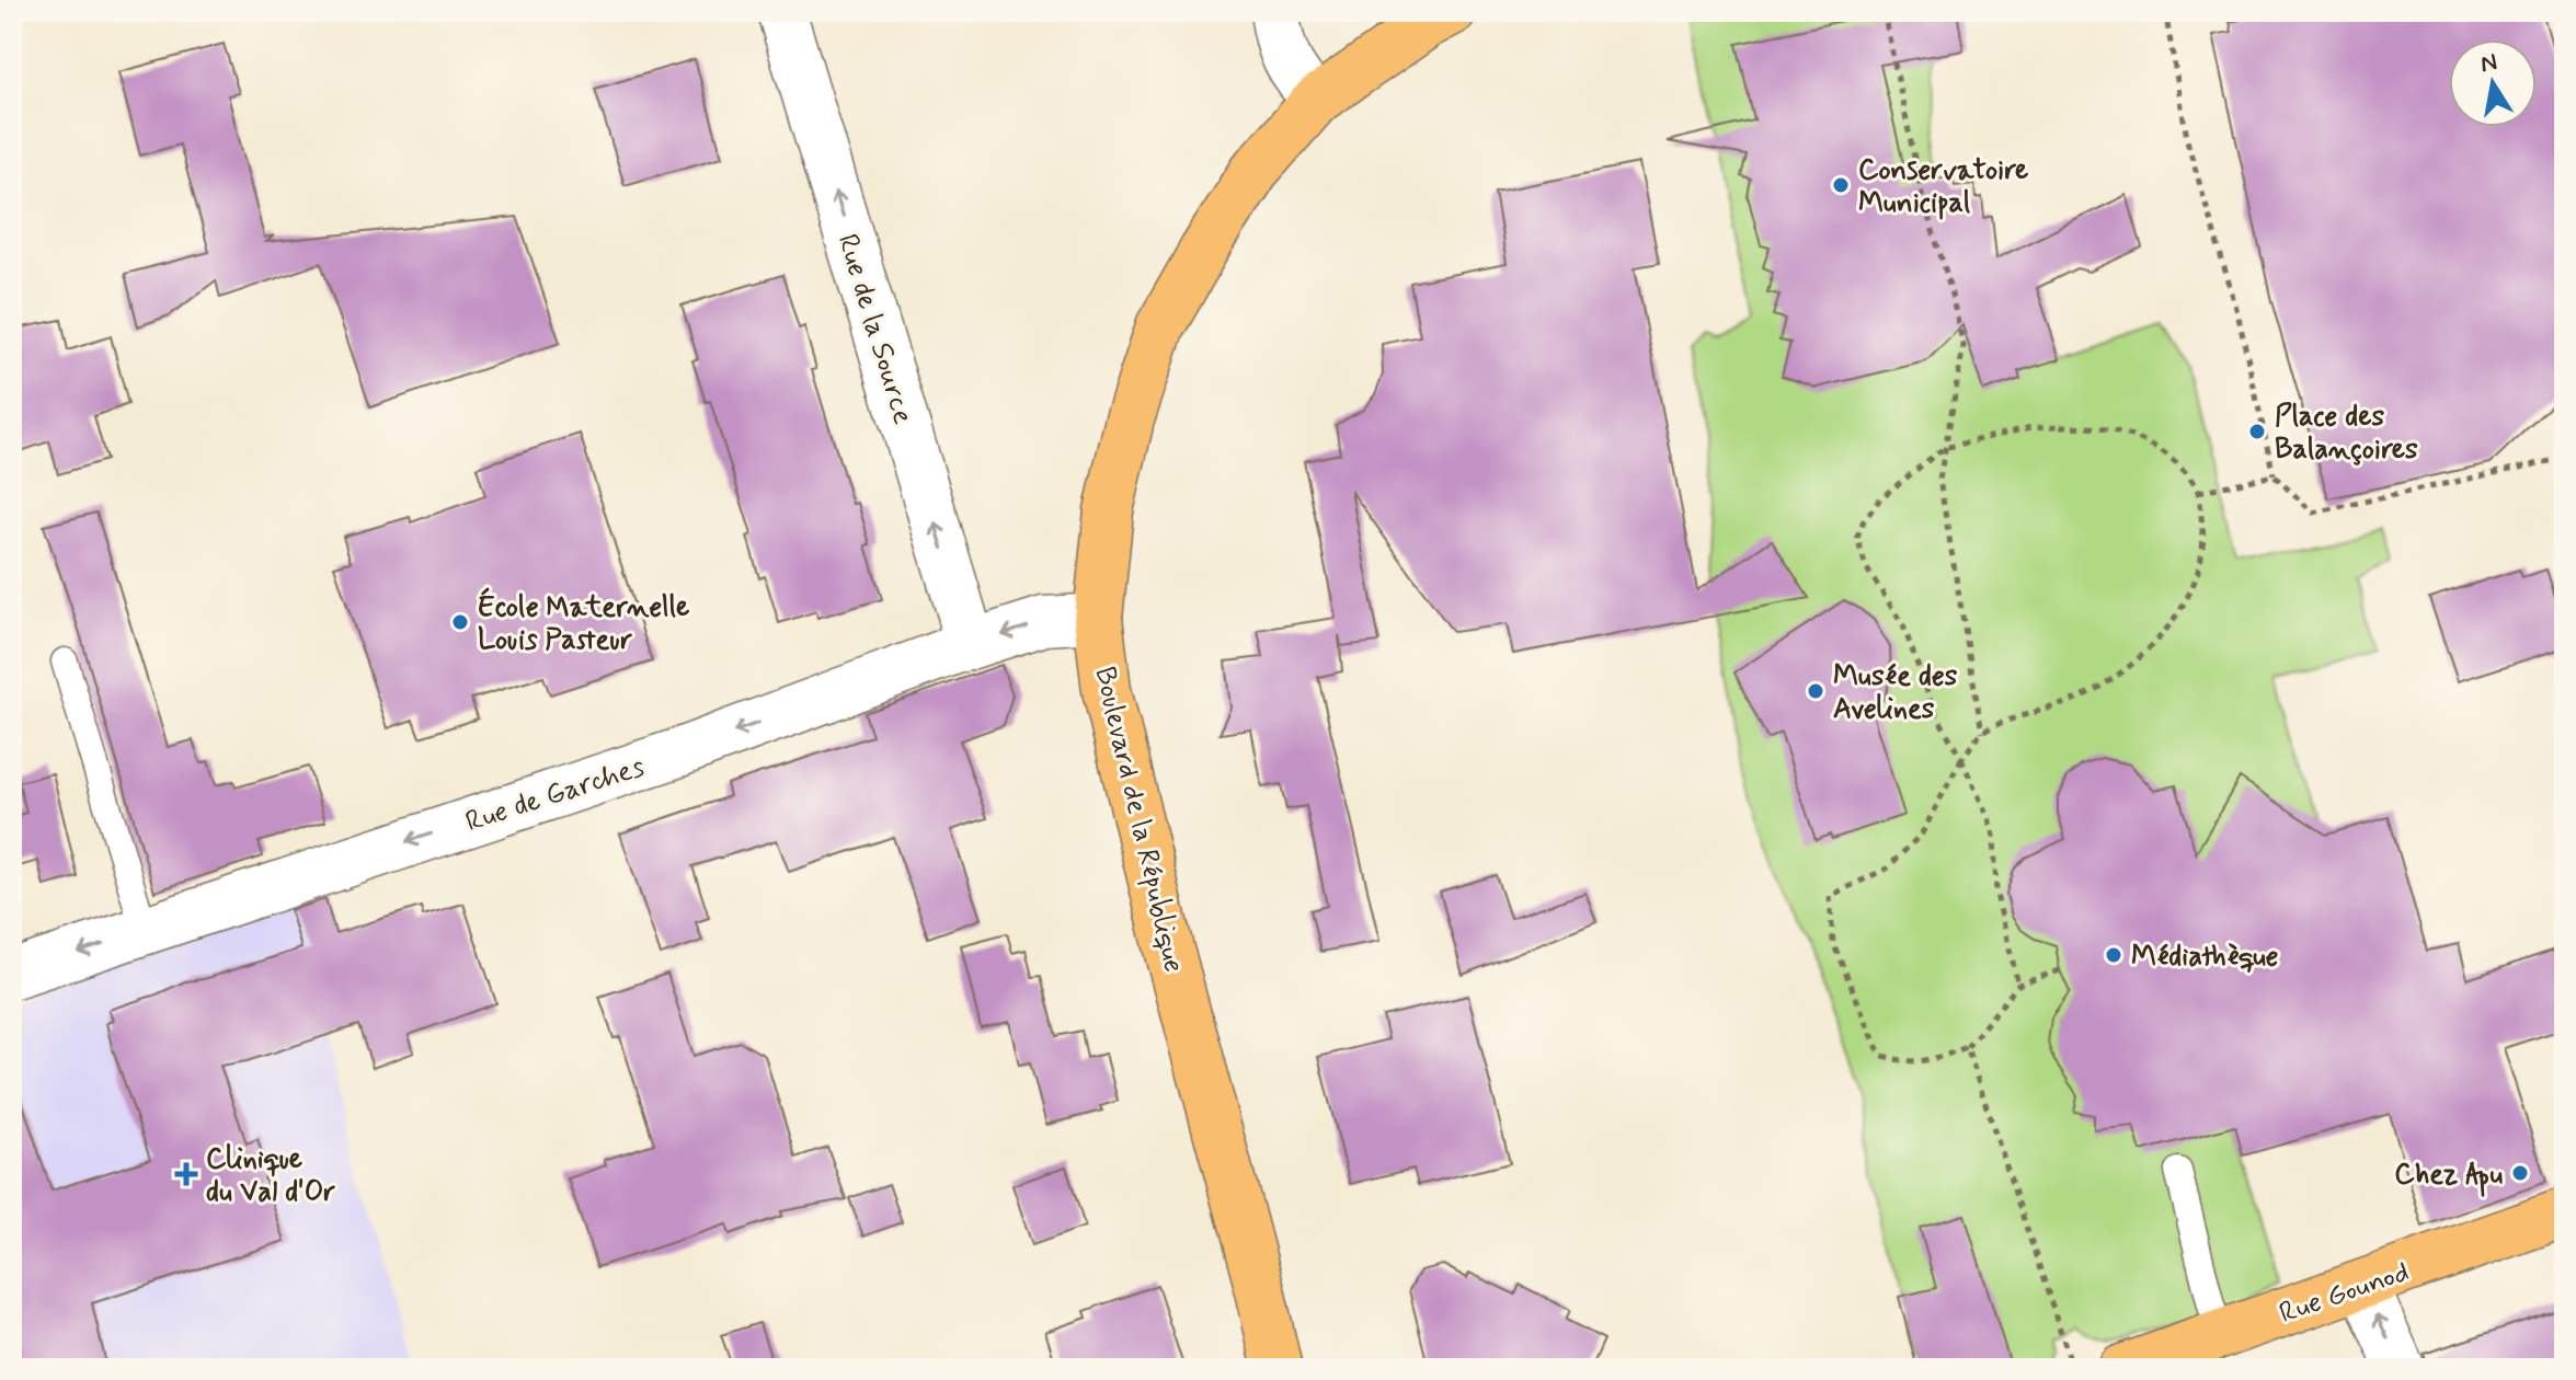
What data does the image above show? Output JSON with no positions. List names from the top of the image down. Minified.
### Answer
{"streets":{"main road":["Boulevard de la République","Rue Gounod"],"street":["Rue de la Source","Rue de Garches"]},"crossings":[["Rue de la Source","Rue de Garches"],["Rue de Garches","Boulevard de la République"]],"one_way":["Rue de la Source","Rue de Garches"],"places":{"other":["Conservatoire Municipal","Place des Balançoires","École Maternelle Louis Pasteur","Musée des Avelines","Médiathèque","Chez Apu"],"health":["Clinique du Val d'Or"]},"north":"top"}
